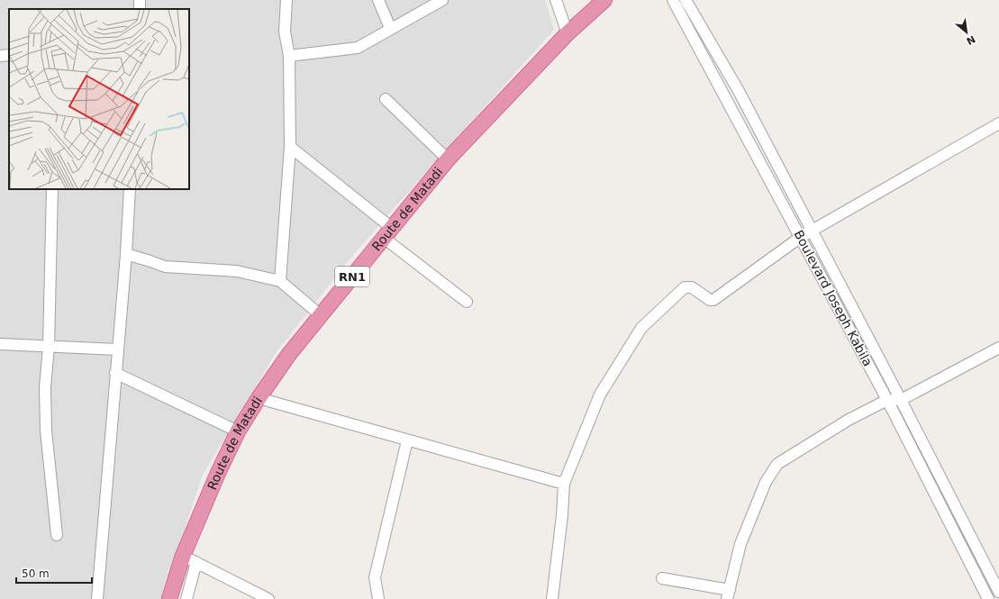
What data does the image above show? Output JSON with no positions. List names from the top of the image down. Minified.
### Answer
{"streets":{"highway":["Route de Matadi","RN1"],"street":["Boulevard Joseph Kabila"]},"scale_bar":"50 m","north":"bottom right"}
